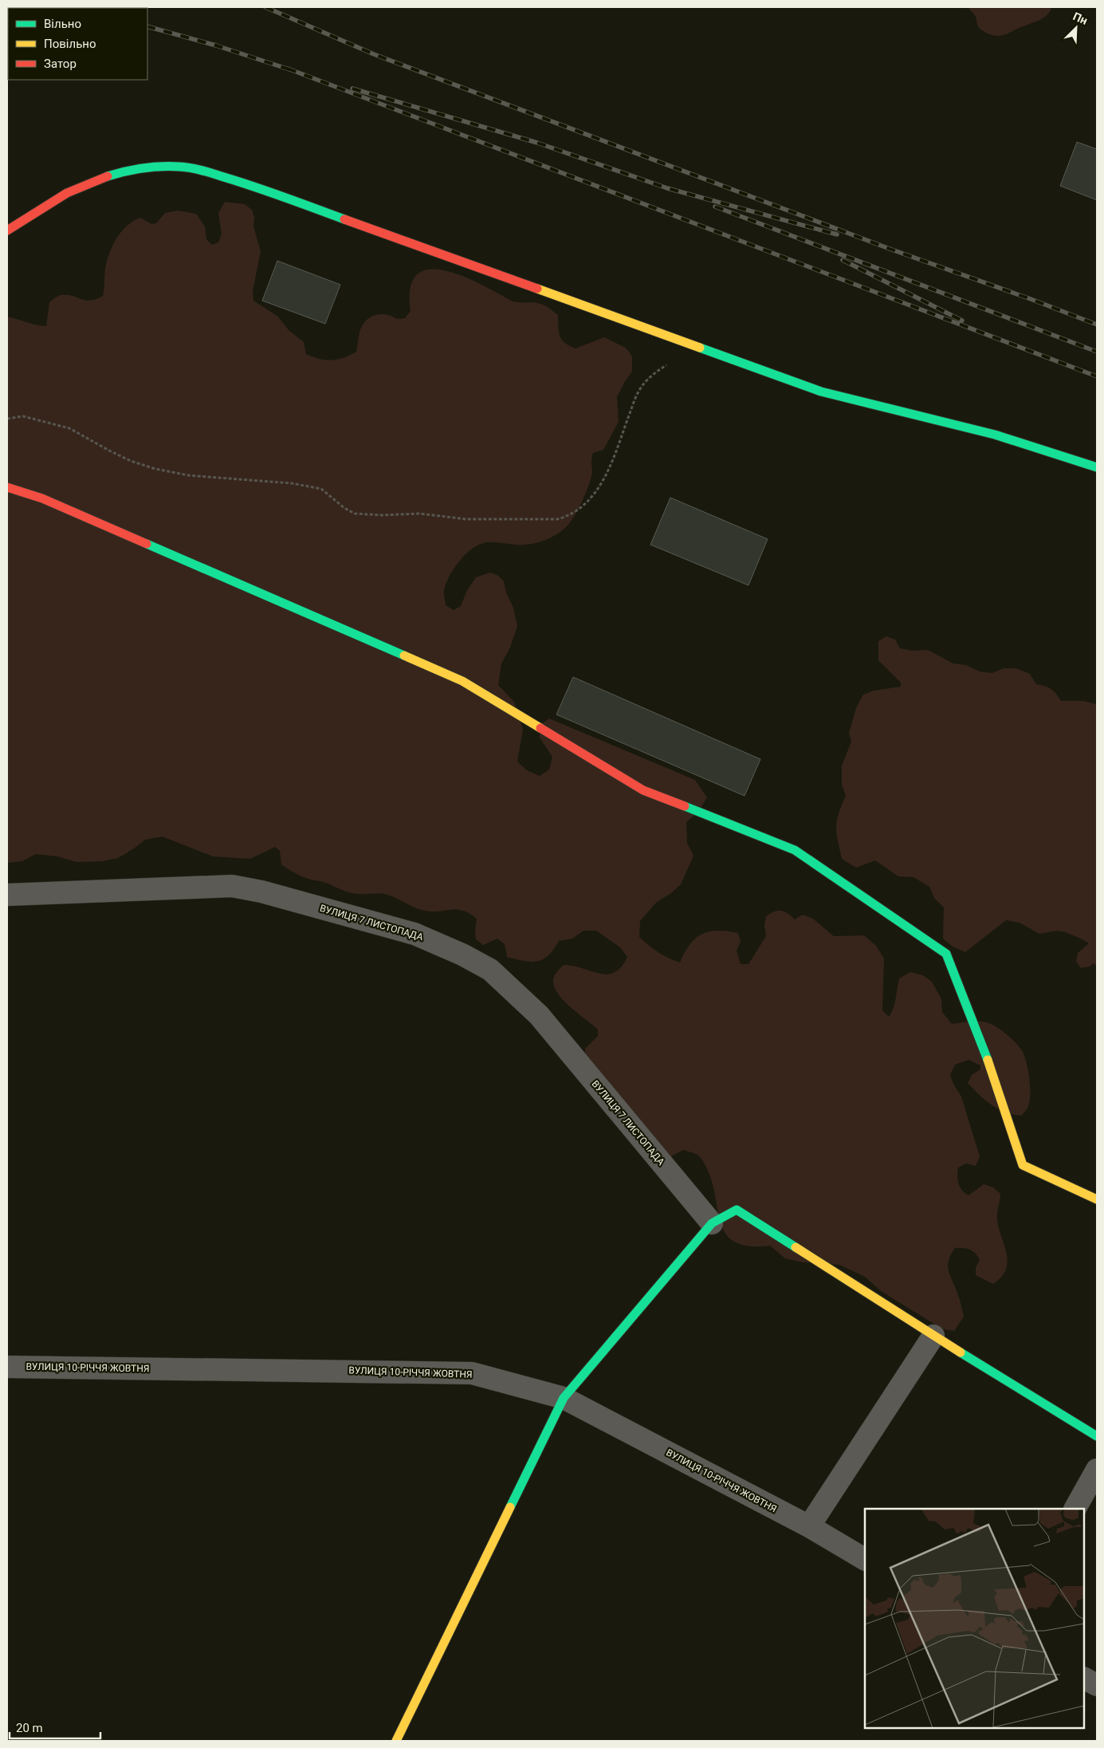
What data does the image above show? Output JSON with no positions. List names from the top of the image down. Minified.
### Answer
{"streets":{"street":["ВУЛИЦЯ 7 ЛИСТОПАДА","ВУЛИЦЯ 10-РІЧЧЯ ЖОВТНЯ"]},"legend":["Вільно","Повільно","Затор"],"scale_bar":"20 m","north":"top right"}
